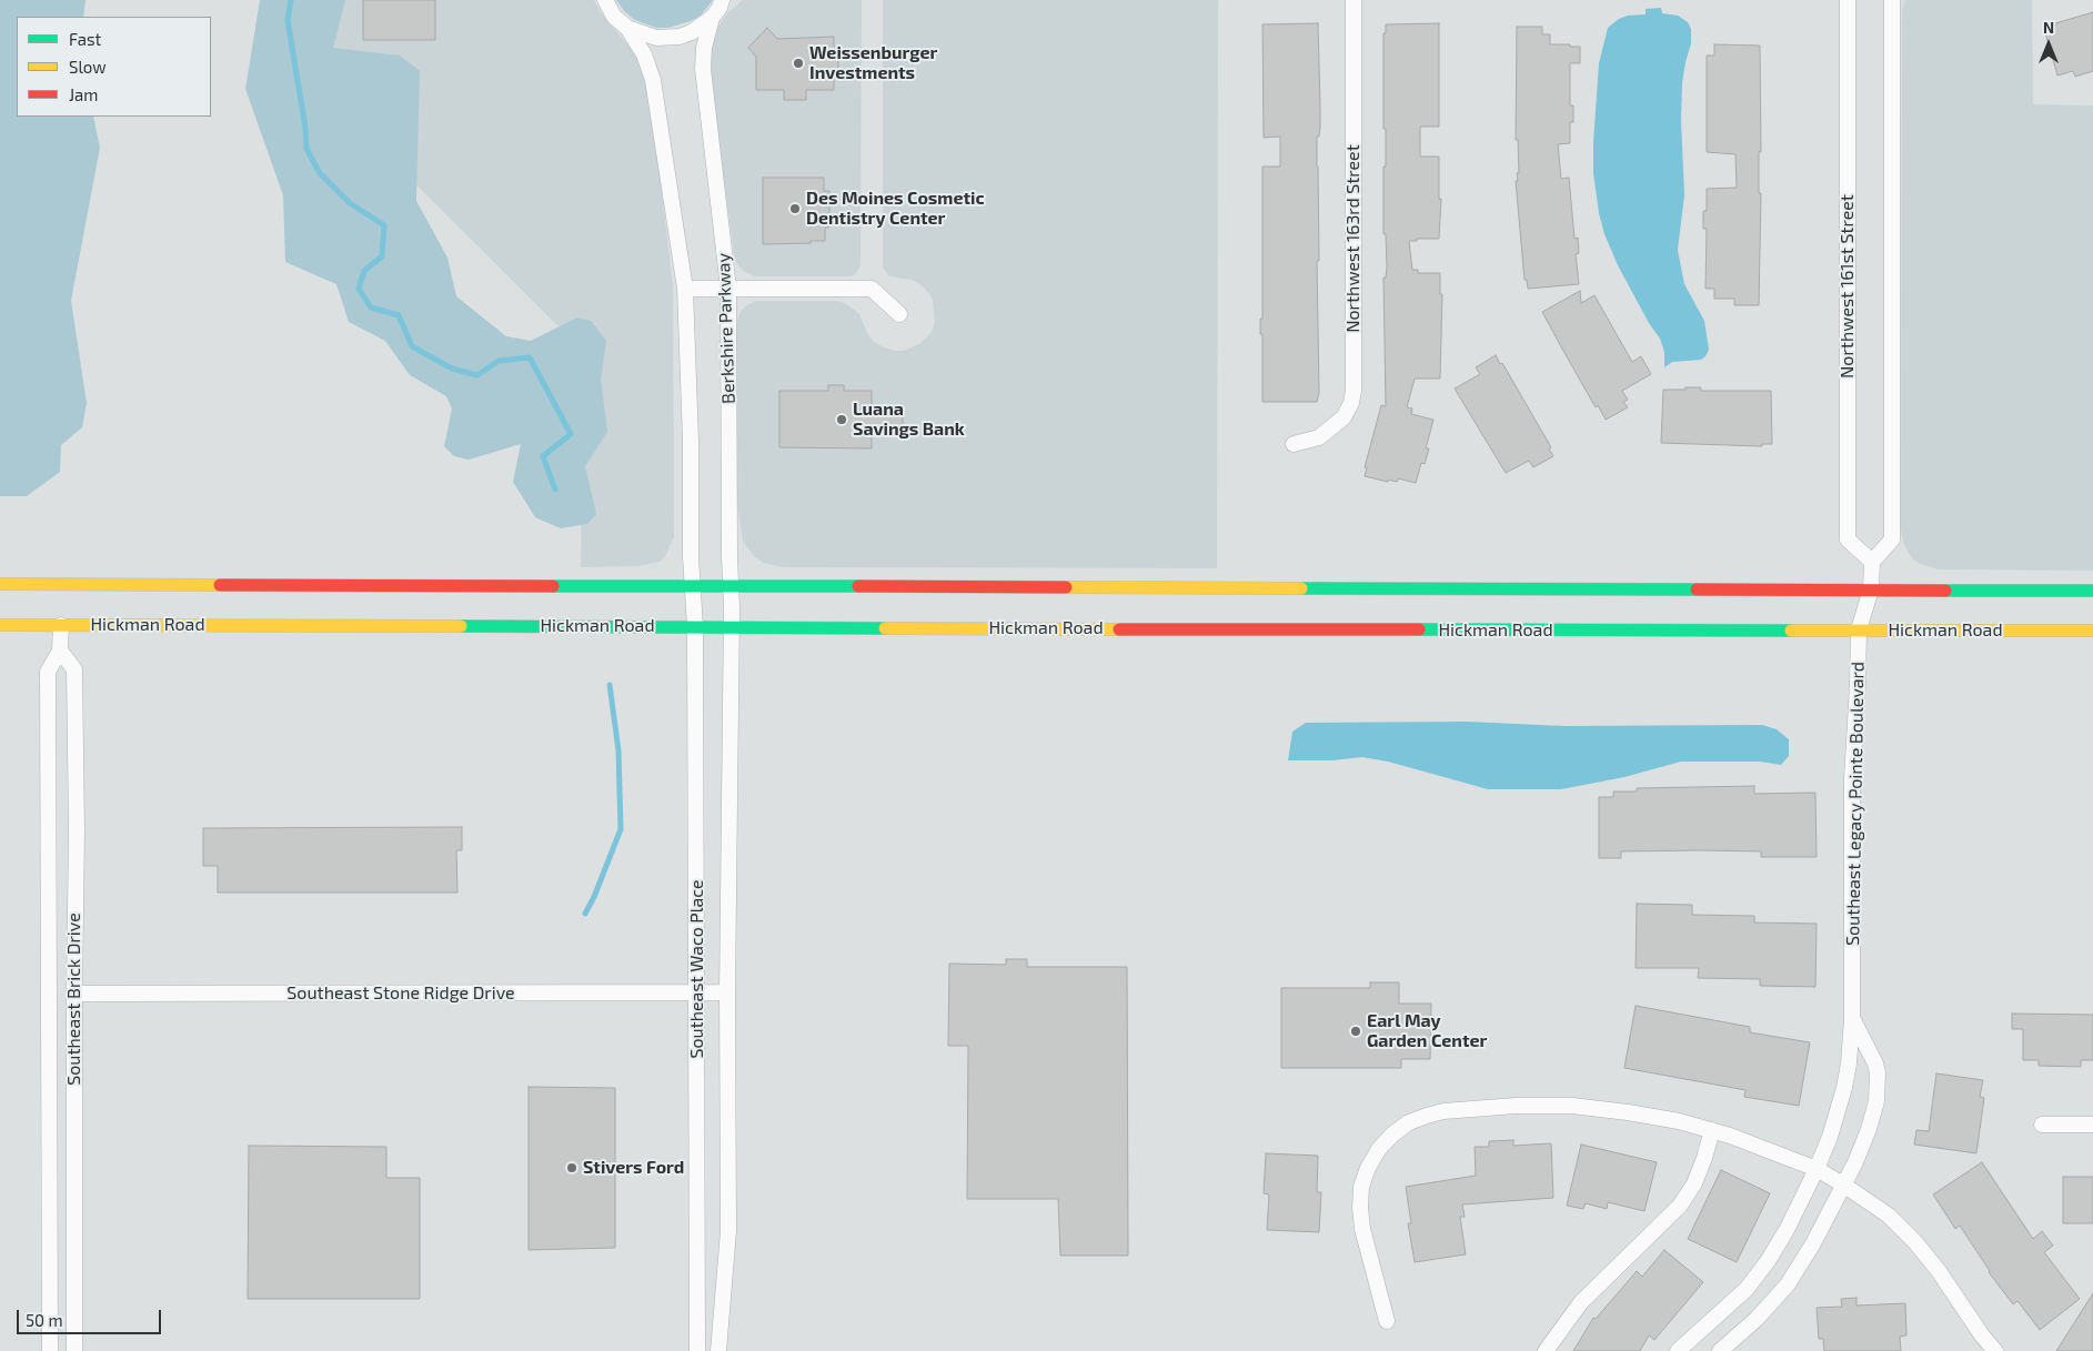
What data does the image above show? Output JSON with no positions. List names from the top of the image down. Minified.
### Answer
{"streets":{"highway":["Hickman Road"],"street":["Northwest 163rd Street","Northwest 161st Street","Berkshire Parkway","Southeast Legacy Pointe Boulevard","Southeast Waco Place","Southeast Stone Ridge Drive","Southeast Brick Drive"]},"crossings":[["Berkshire Parkway","Southeast Waco Place"],["Hickman Road","Southeast Legacy Pointe Boulevard"],["Hickman Road","Southeast Waco Place"],["Hickman Road","Southeast Brick Drive"],["Southeast Waco Place","Southeast Stone Ridge Drive"],["Southeast Stone Ridge Drive","Southeast Brick Drive"]],"places":["Weissenburger Investments","Des Moines Cosmetic Dentistry Center","Luana Savings Bank","Earl May Garden Center","Stivers Ford"],"legend":["Fast","Slow","Jam"],"scale_bar":"50 m","north":"top"}
